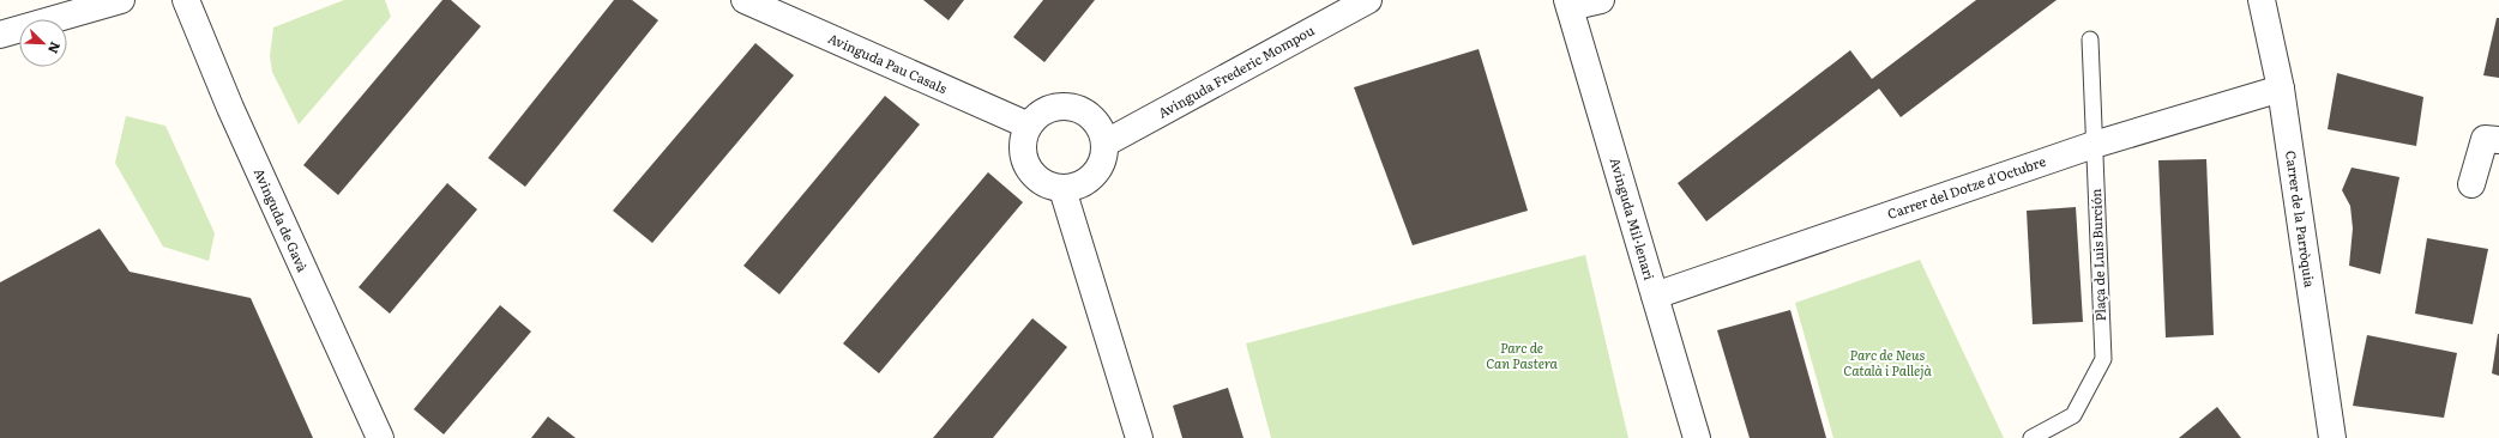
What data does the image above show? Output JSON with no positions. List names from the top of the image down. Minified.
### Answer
{"streets":{"street":["Avinguda Pau Casals","Avinguda Frederic Mompou","Carrer del Dotze d'Octubre","Avinguda Mil·lenari","Carrer de la Parròquia","Avinguda de Gavà"],"lane":["Plaça de Luis Burción"]},"crossings":[["Avinguda Pau Casals","Avinguda Frederic Mompou"],["Carrer del Dotze d'Octubre","Avinguda Mil·lenari"],["Carrer del Dotze d'Octubre","Carrer de la Parròquia"],["Carrer del Dotze d'Octubre","Plaça de Luis Burción"]],"parks":["Parc de Can Pastera","Parc de Neus Català i Pallejà"],"north":"bottom right"}
